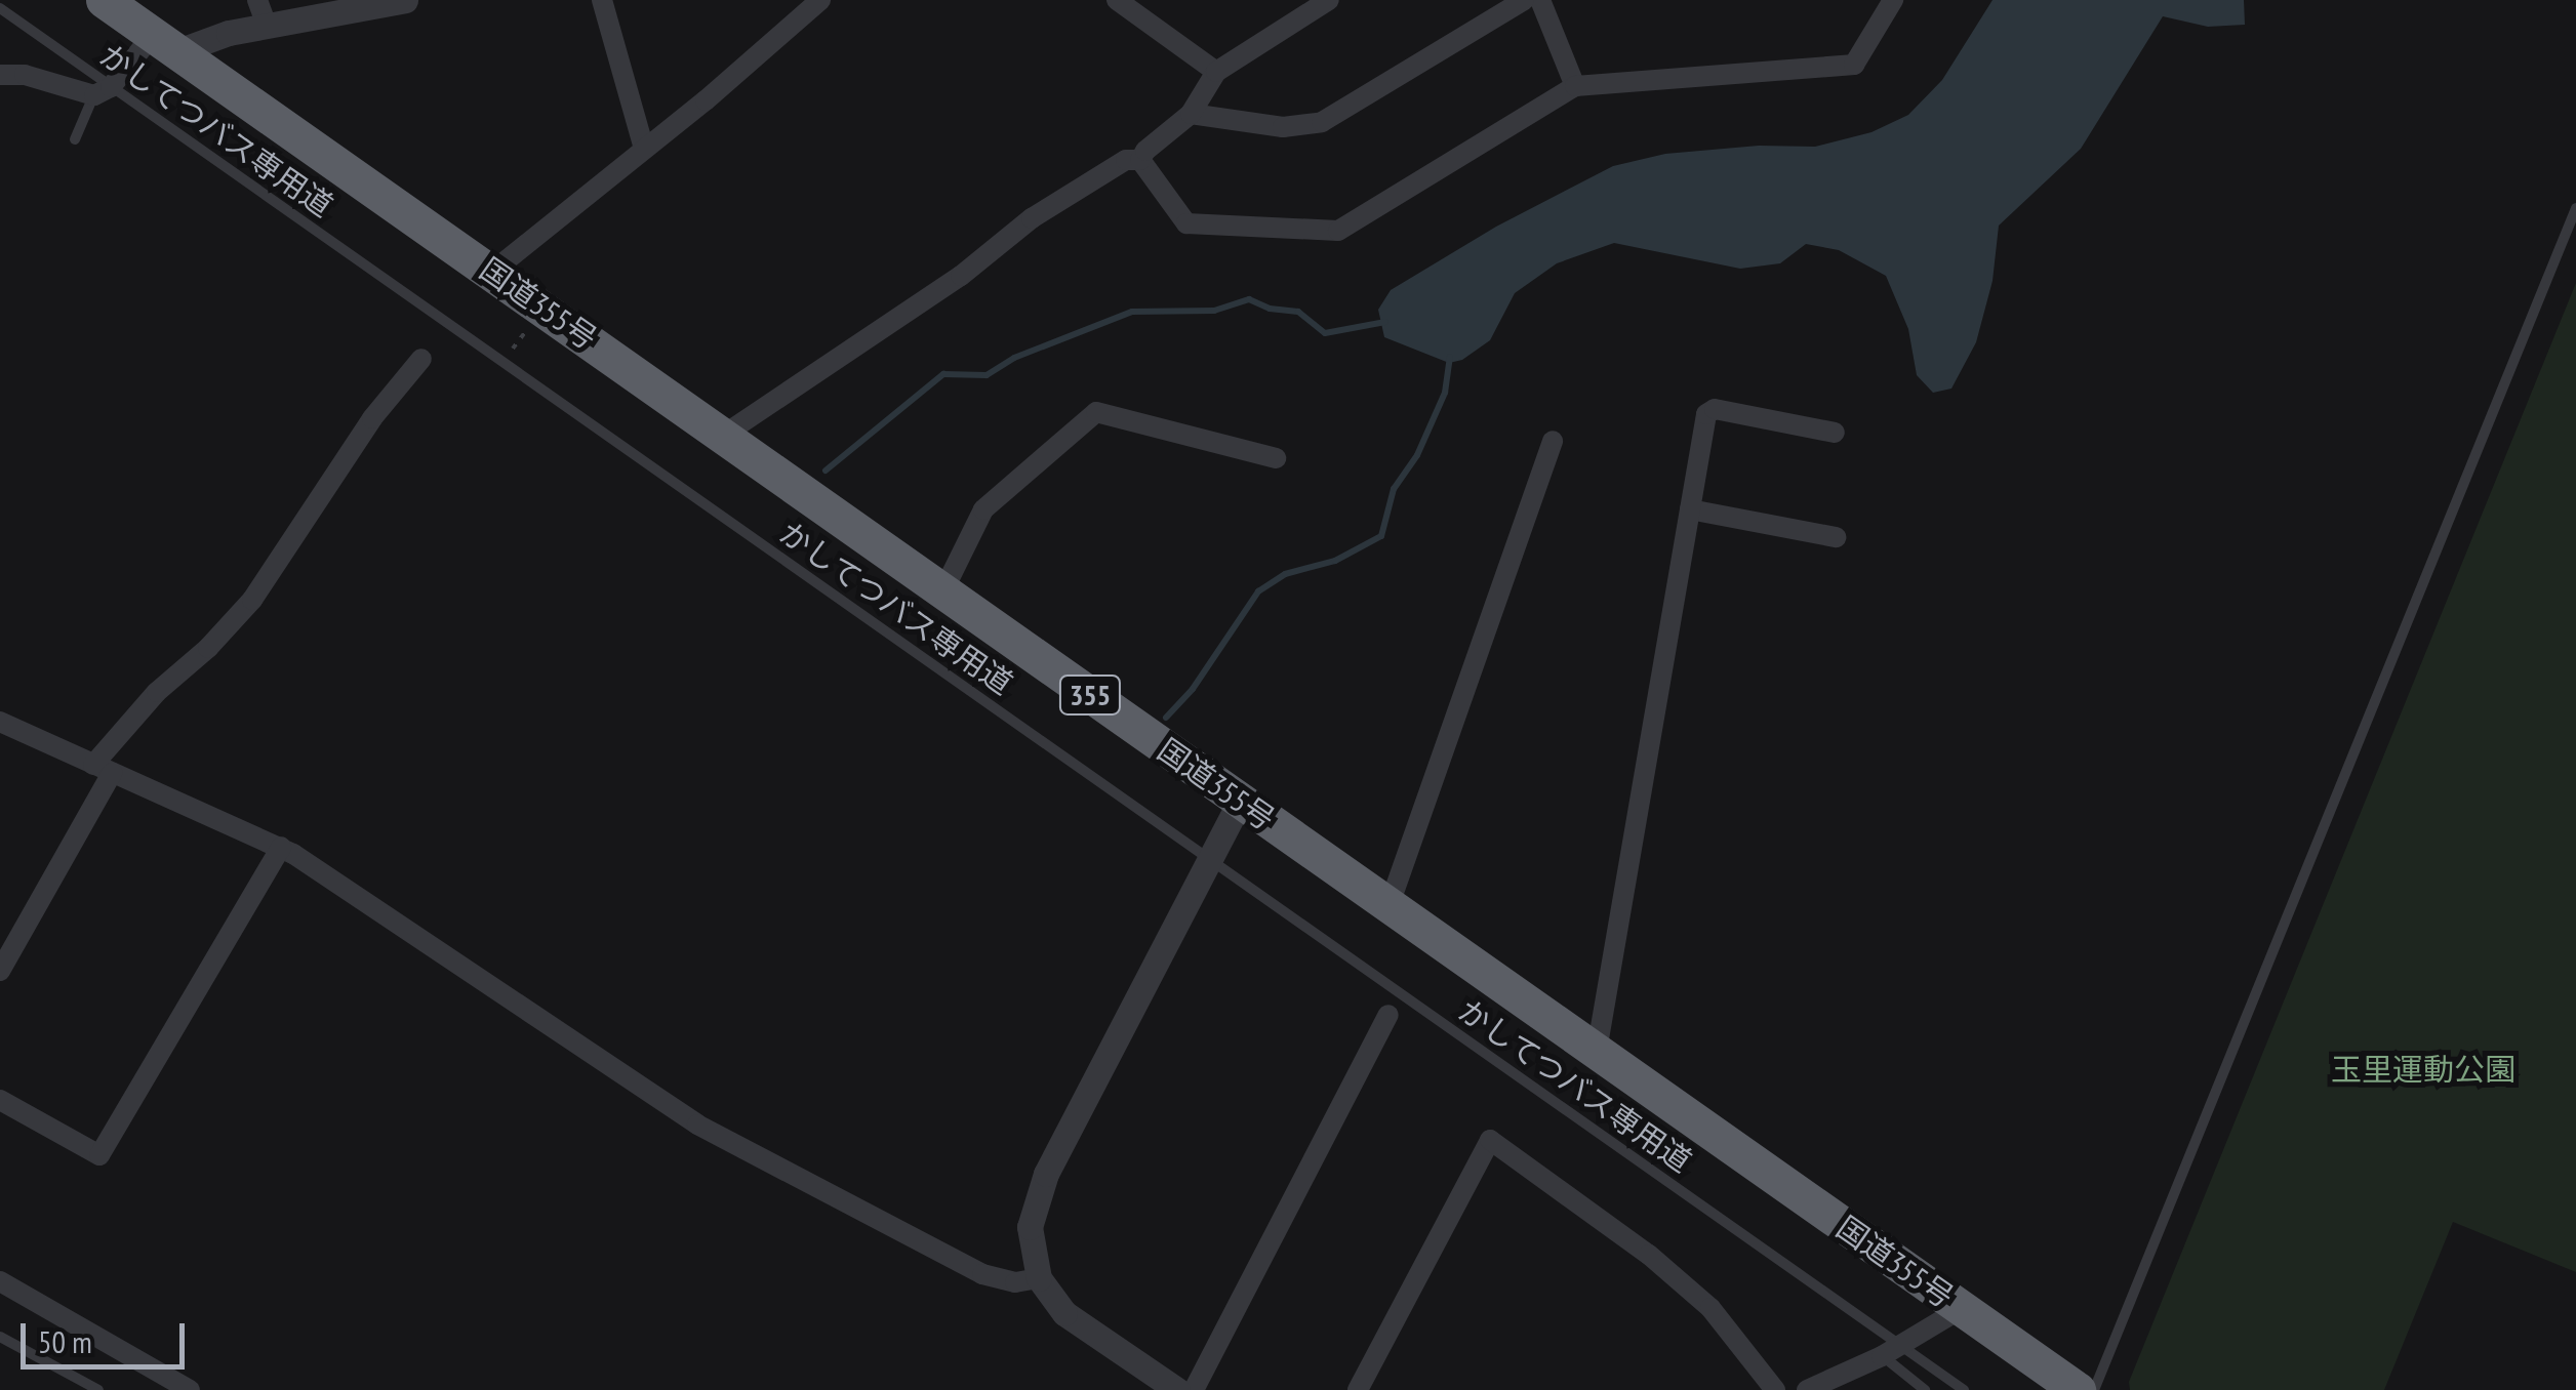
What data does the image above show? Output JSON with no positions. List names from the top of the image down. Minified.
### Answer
{"streets":{"highway":["国道355号","355"],"lane":["かしてつバス専用道"]},"parks":["玉里運動公園"],"scale_bar":"50 m"}
